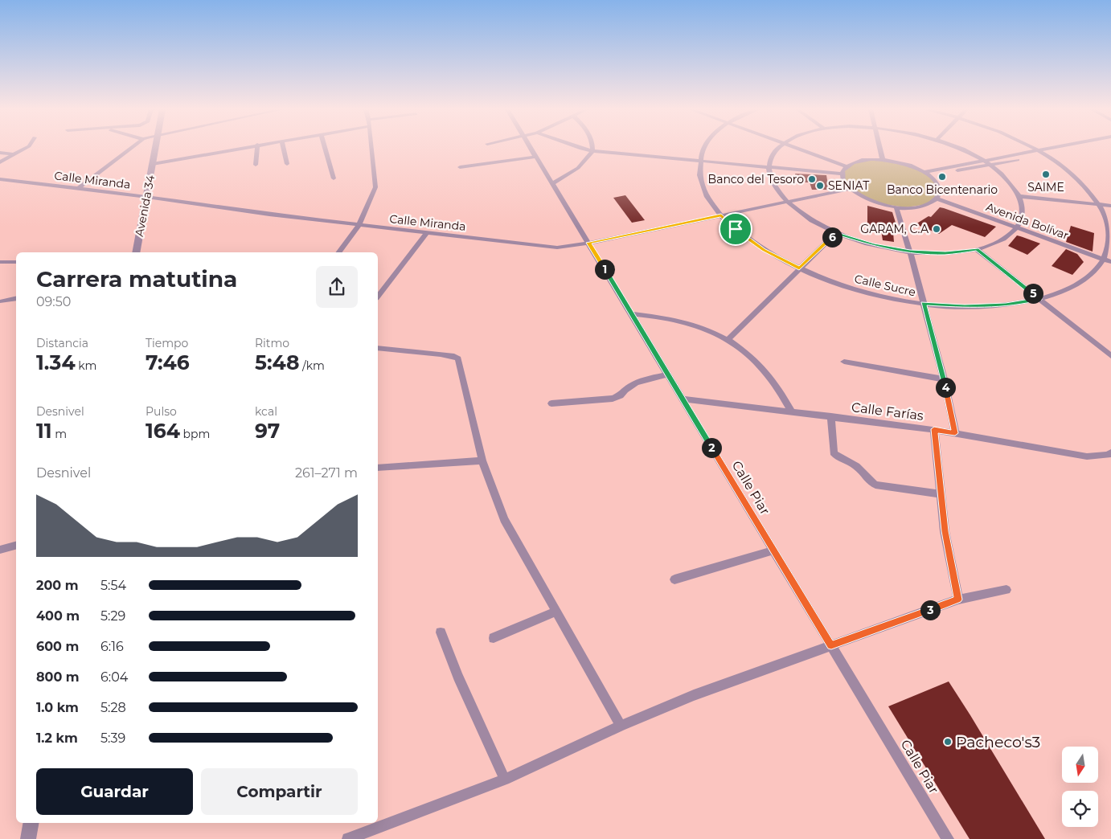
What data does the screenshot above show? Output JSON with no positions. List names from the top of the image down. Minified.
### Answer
{"streets":{"street":["Calle Miranda","Avenida 34","Avenida Bolívar","Calle Sucre","Calle Farías","Calle Piar"]},"crossings":[["Calle Miranda","Avenida 34"],["Calle Miranda","Calle Sucre"],["Calle Miranda","Calle Piar"],["Avenida Bolívar","Calle Sucre"],["Calle Farías","Calle Piar"]],"places":["SAIME","Banco Bicentenario","Banco del Tesoro","SENIAT","GARAM, C.A","Pacheco's3"],"north":"bottom","page":{"pins":["6","1","5","4","2","3"],"heading":["Carrera matutina","09:50"],"stats":[["Distancia","1.34 km"],["Tiempo","7:46"],["Ritmo","5:48 /km"],["Desnivel","11 m"],["Pulso","164 bpm"],["kcal","97"]],"chart":["Desnivel","261–271 m"],"list":[{"name":"200 m","note":"5:54"},{"name":"400 m","note":"5:29"},{"name":"600 m","note":"6:16"},{"name":"800 m","note":"6:04"},{"name":"1.0 km","note":"5:28"},{"name":"1.2 km","note":"5:39"}],"buttons":["Guardar","Compartir"]}}
